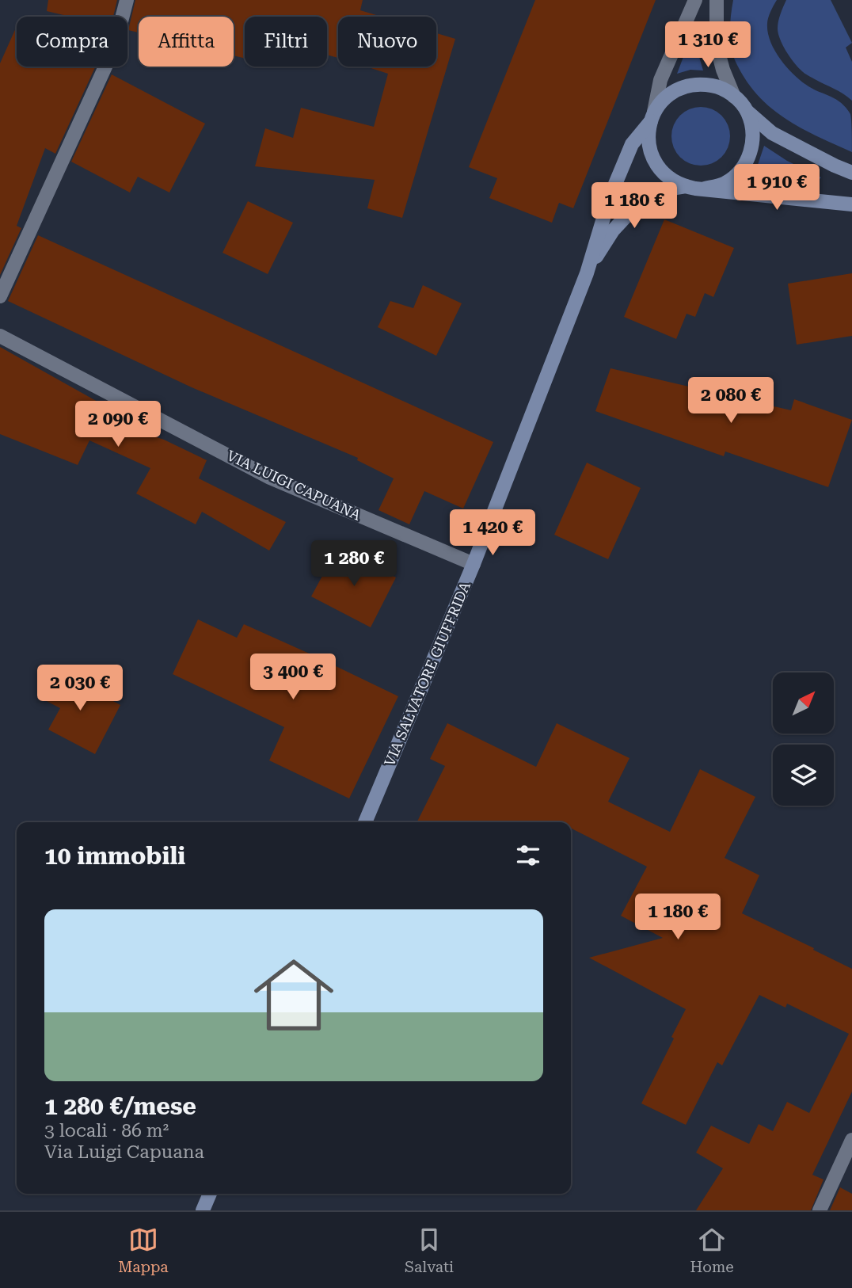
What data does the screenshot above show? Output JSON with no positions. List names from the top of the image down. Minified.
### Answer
{"streets":{"main road":["VIA SALVATORE GIUFFRIDA"],"street":["VIA LUIGI CAPUANA"]},"crossings":[["VIA LUIGI CAPUANA","VIA SALVATORE GIUFFRIDA"]],"north":"top right","page":{"chip":["Compra","Affitta","Filtri","Nuovo"],"price":["1 310 €","1 910 €","1 180 €","2 080 €","2 090 €","1 420 €","1 280 €","3 400 €","2 030 €","1 180 €"],"heading":"10 immobili","list":[{"name":"1 280 €/mese","note":"3 locali · 86 m² · Via Luigi Capuana"}],"tabs":["Mappa","Salvati","Home"]}}
